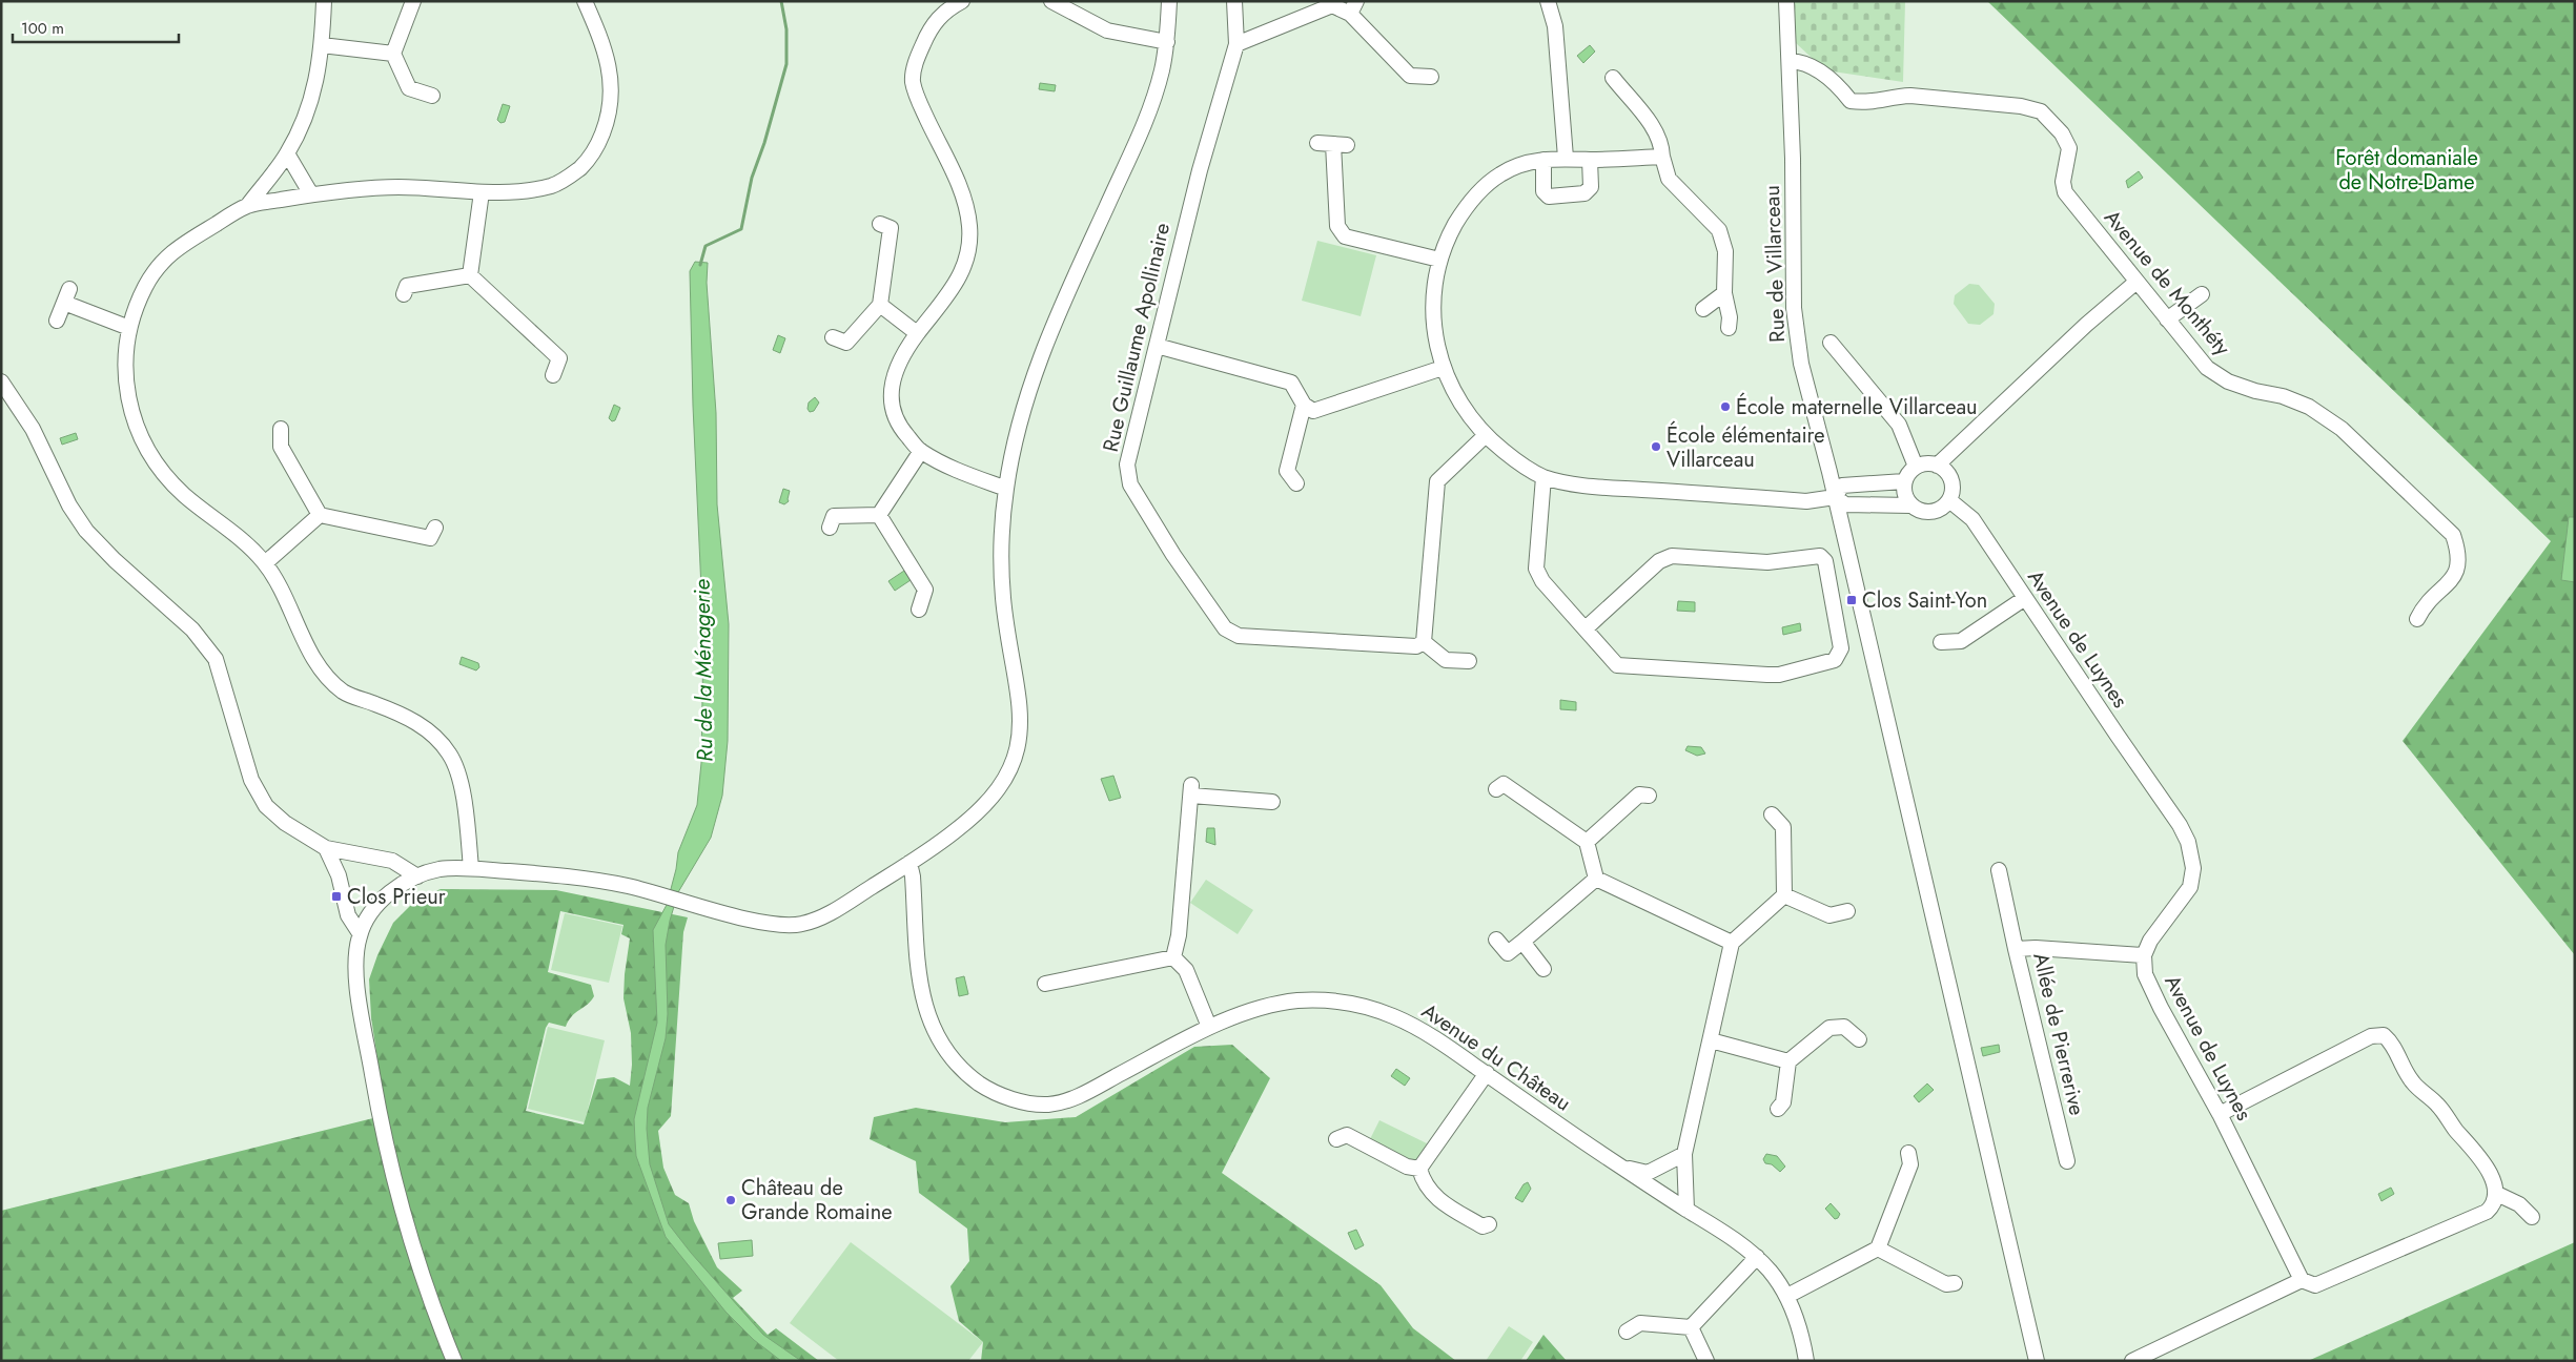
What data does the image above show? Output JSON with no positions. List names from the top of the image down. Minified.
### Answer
{"streets":{"street":["Rue de Villarceau","Avenue de Monthéty","Rue Guillaume Apollinaire","Avenue de Luynes","Allée de Pierrerive","Avenue du Château"]},"crossings":[["Rue de Villarceau","Avenue de Monthéty"],["Avenue de Luynes","Allée de Pierrerive"]],"water":["Ru de la Ménagerie"],"parks":["Forêt domaniale de Notre-Dame"],"places":{"other":["École maternelle Villarceau","École élémentaire Villarceau","Château de Grande Romaine"],"transit":["Clos Saint-Yon","Clos Prieur"]},"scale_bar":"100 m"}
